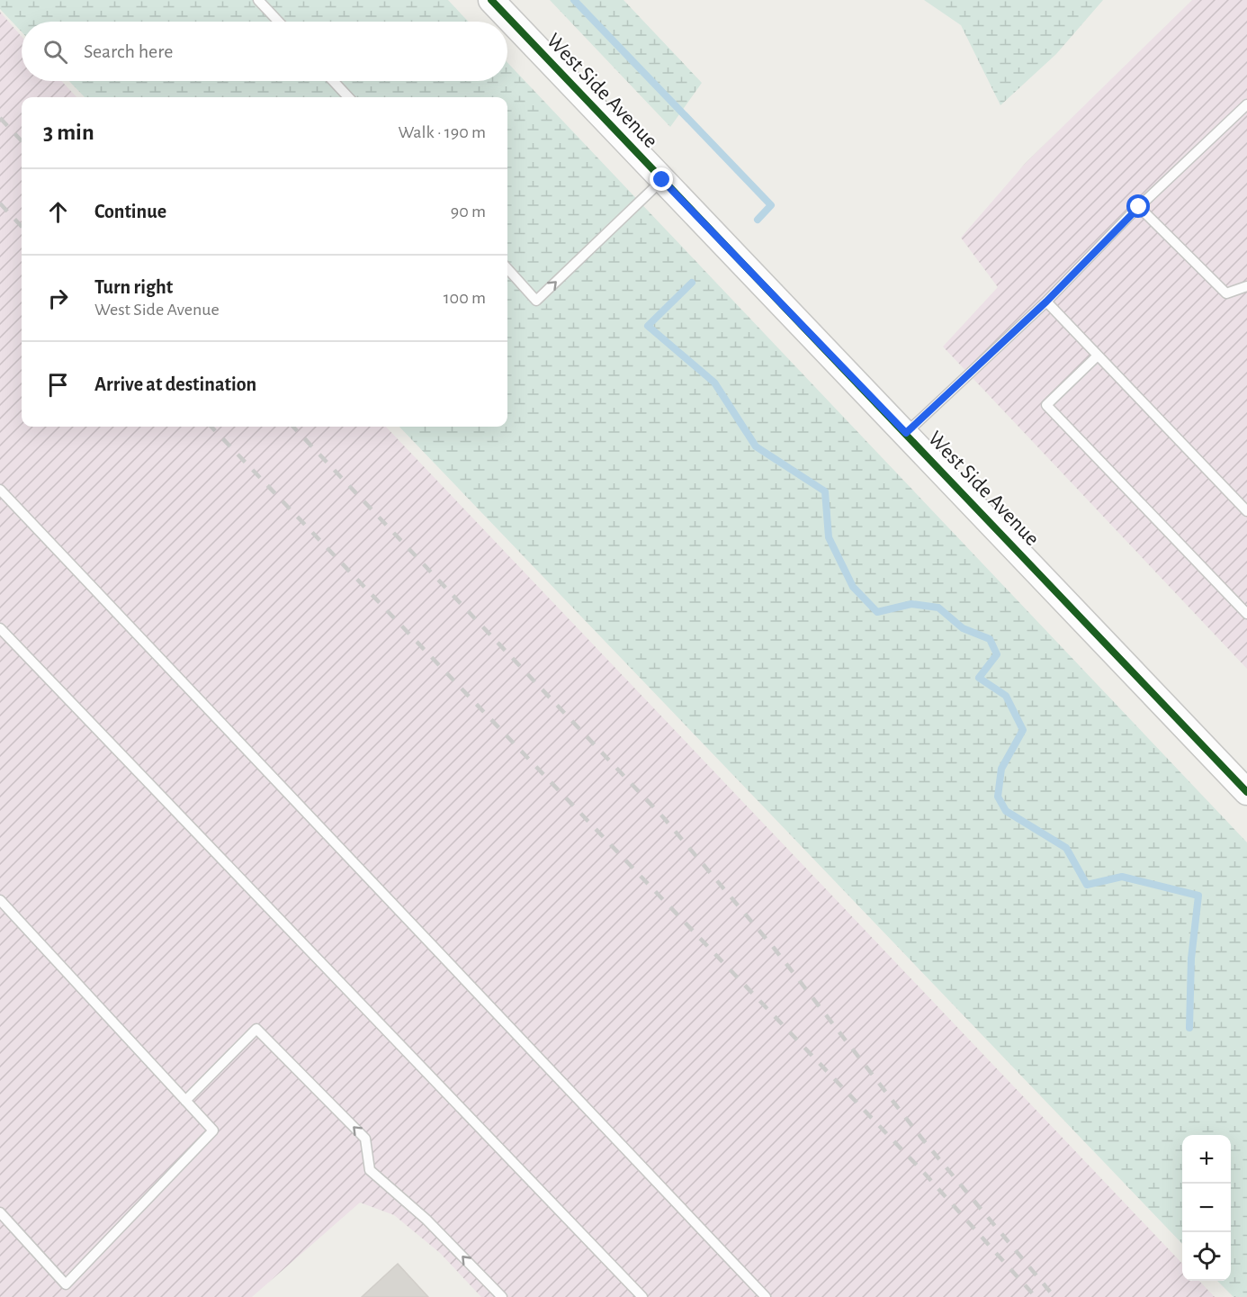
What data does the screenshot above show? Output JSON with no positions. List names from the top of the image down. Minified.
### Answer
{"streets":{"street":["West Side Avenue"]},"page":{"search":"Search here","heading":["3 min","Walk · 190 m"],"list":[["Continue","90 m"],["Turn right","West Side Avenue","100 m"],"Arrive at destination"],"map_buttons":["+","−"]}}
